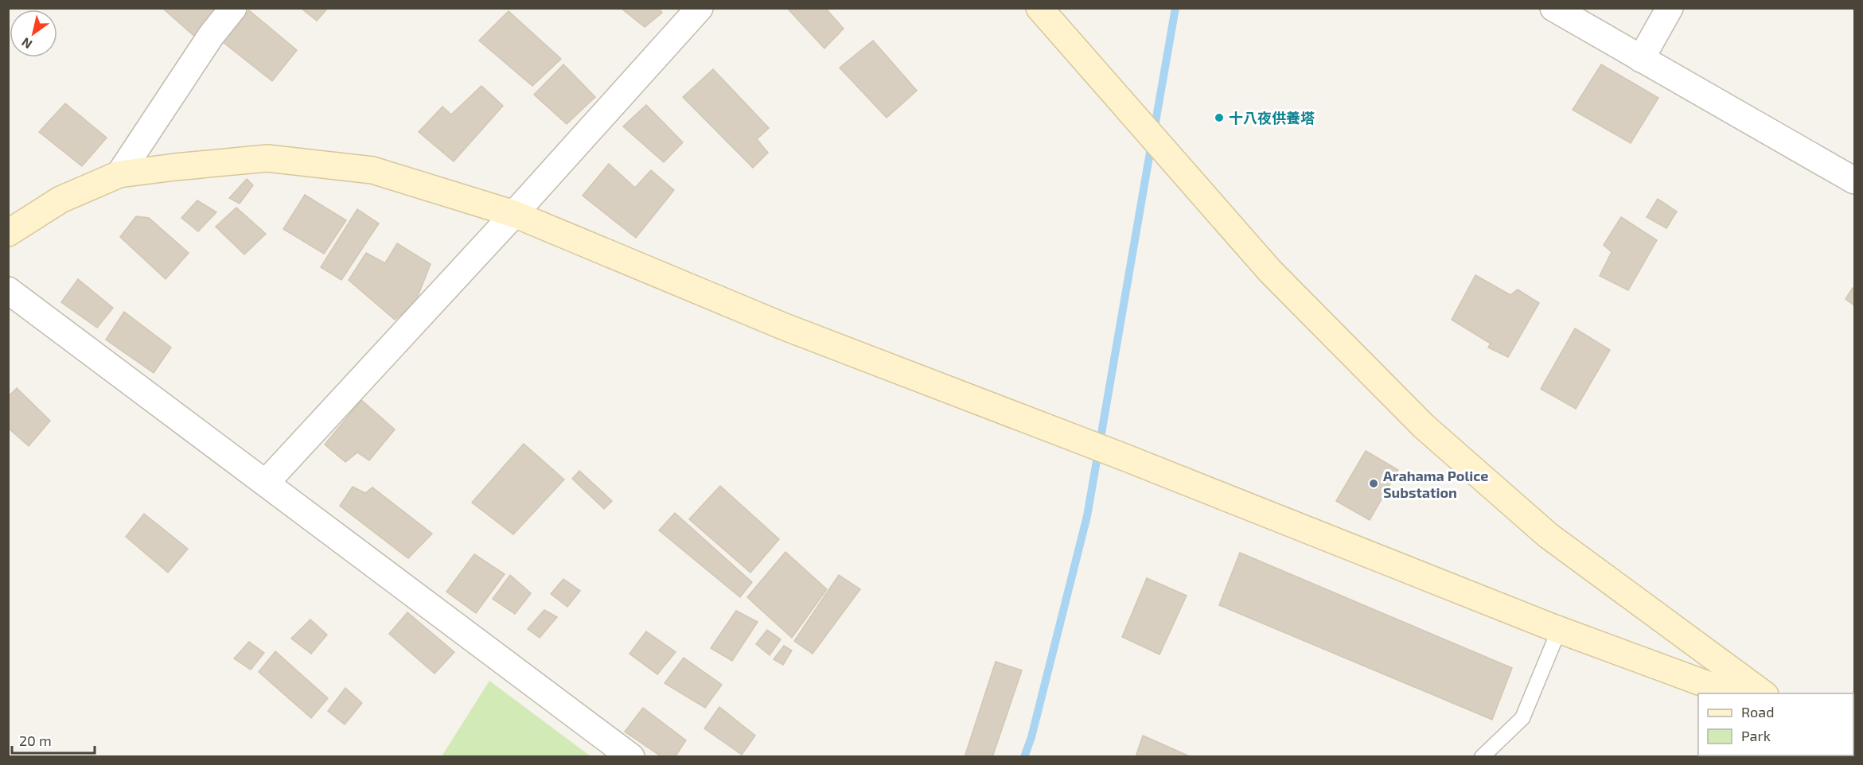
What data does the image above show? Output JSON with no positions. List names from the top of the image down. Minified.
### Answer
{"places":["十八夜供養塔","Arahama Police Substation"],"legend":["Road","Park"],"scale_bar":"20 m","north":"bottom left"}
